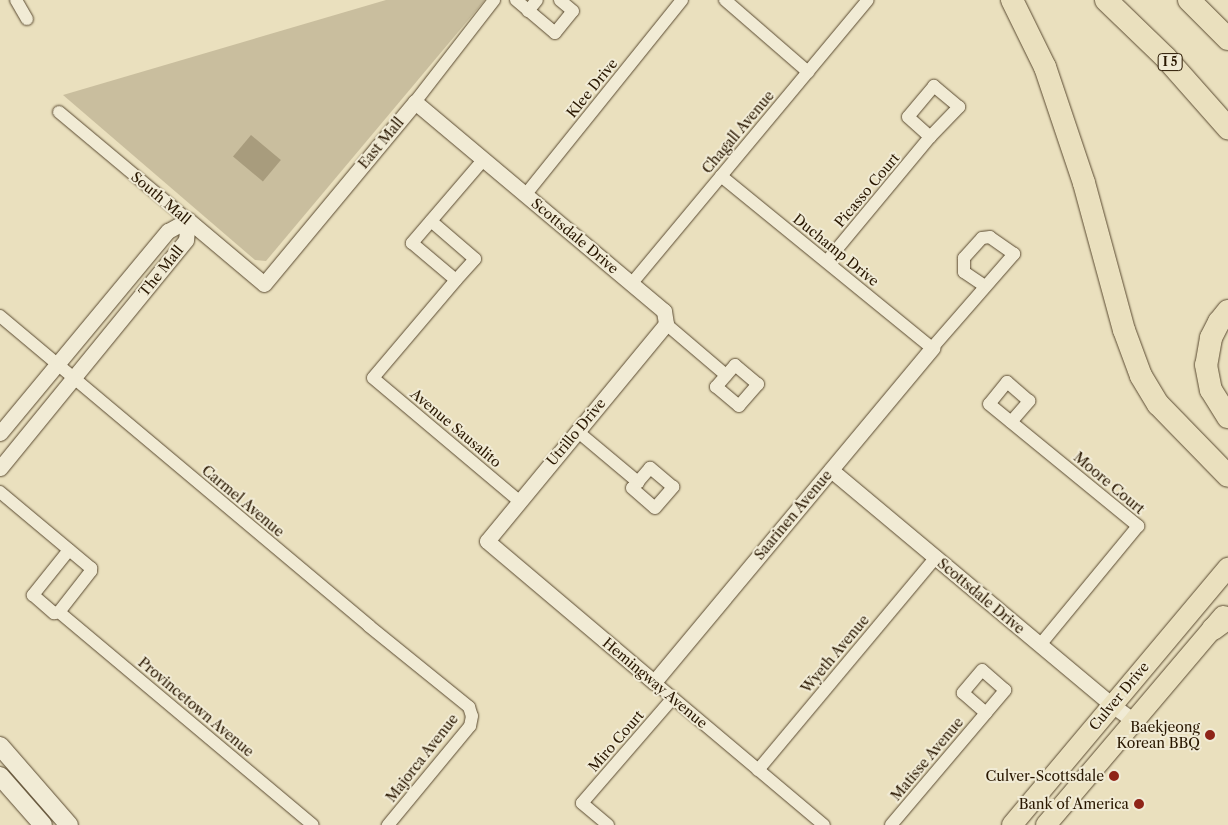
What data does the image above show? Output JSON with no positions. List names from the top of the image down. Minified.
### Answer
{"streets":{"highway":["I 5"],"main road":["Culver Drive"],"street":["Klee Drive","Chagall Avenue","East Mall","Picasso Court","South Mall","Scottsdale Drive","Duchamp Drive","The Mall","Avenue Sausalito","Utrillo Drive","Moore Court","Carmel Avenue","Saarinen Avenue","Wyeth Avenue","Hemingway Avenue","Provincetown Avenue","Miro Court","Majorca Avenue","Matisse Avenue"]},"crossings":[["Klee Drive","Scottsdale Drive"],["Chagall Avenue","Scottsdale Drive"],["Chagall Avenue","Duchamp Drive"],["East Mall","South Mall"],["East Mall","Scottsdale Drive"],["Picasso Court","Duchamp Drive"],["South Mall","The Mall"],["Scottsdale Drive","Utrillo Drive"],["Scottsdale Drive","Moore Court"],["Scottsdale Drive","Saarinen Avenue"],["Scottsdale Drive","Wyeth Avenue"],["Scottsdale Drive","Culver Drive"],["Duchamp Drive","Saarinen Avenue"],["The Mall","Carmel Avenue"],["Avenue Sausalito","Utrillo Drive"],["Utrillo Drive","Hemingway Avenue"],["Carmel Avenue","Majorca Avenue"],["Saarinen Avenue","Hemingway Avenue"],["Wyeth Avenue","Hemingway Avenue"],["Hemingway Avenue","Miro Court"]],"places":["Baekjeong Korean BBQ","Culver-Scottsdale","Bank of America"]}
